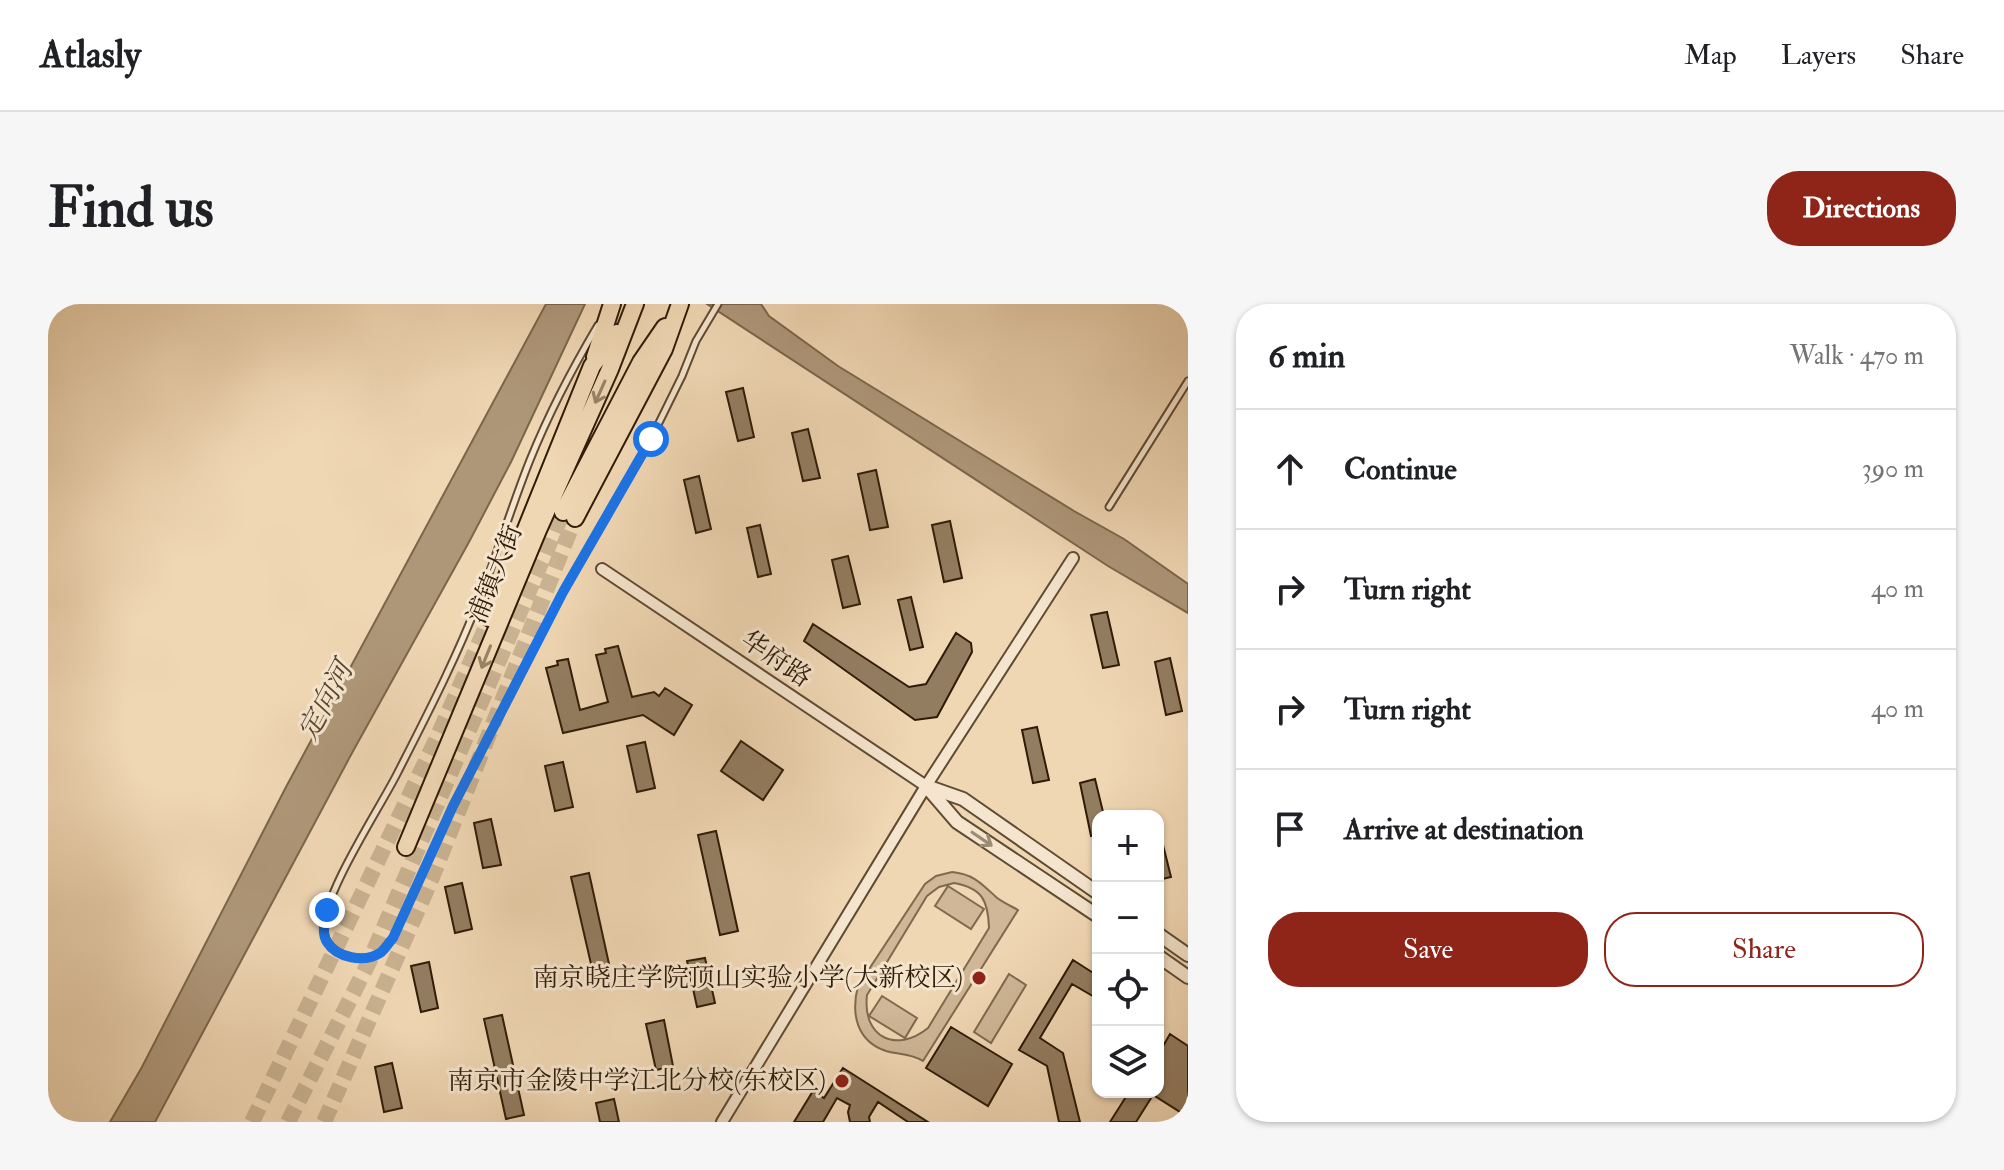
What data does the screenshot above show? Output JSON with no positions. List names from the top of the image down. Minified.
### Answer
{"streets":{"highway":["浦镇大街"],"street":["华府路"]},"water":["定向河"],"places":["南京晓庄学院顶山实验小学(大新校区)","南京市金陵中学江北分校(东校区)"],"page":{"header":"Atlasly","nav":["Map","Layers","Share"],"buttons":["Directions",["Save","Share"]],"title":"Find us","heading":["6 min","Walk · 470 m"],"list":[["Continue","390 m"],["Turn right","40 m"],["Turn right","40 m"],"Arrive at destination"],"map_buttons":["+","−"]}}
